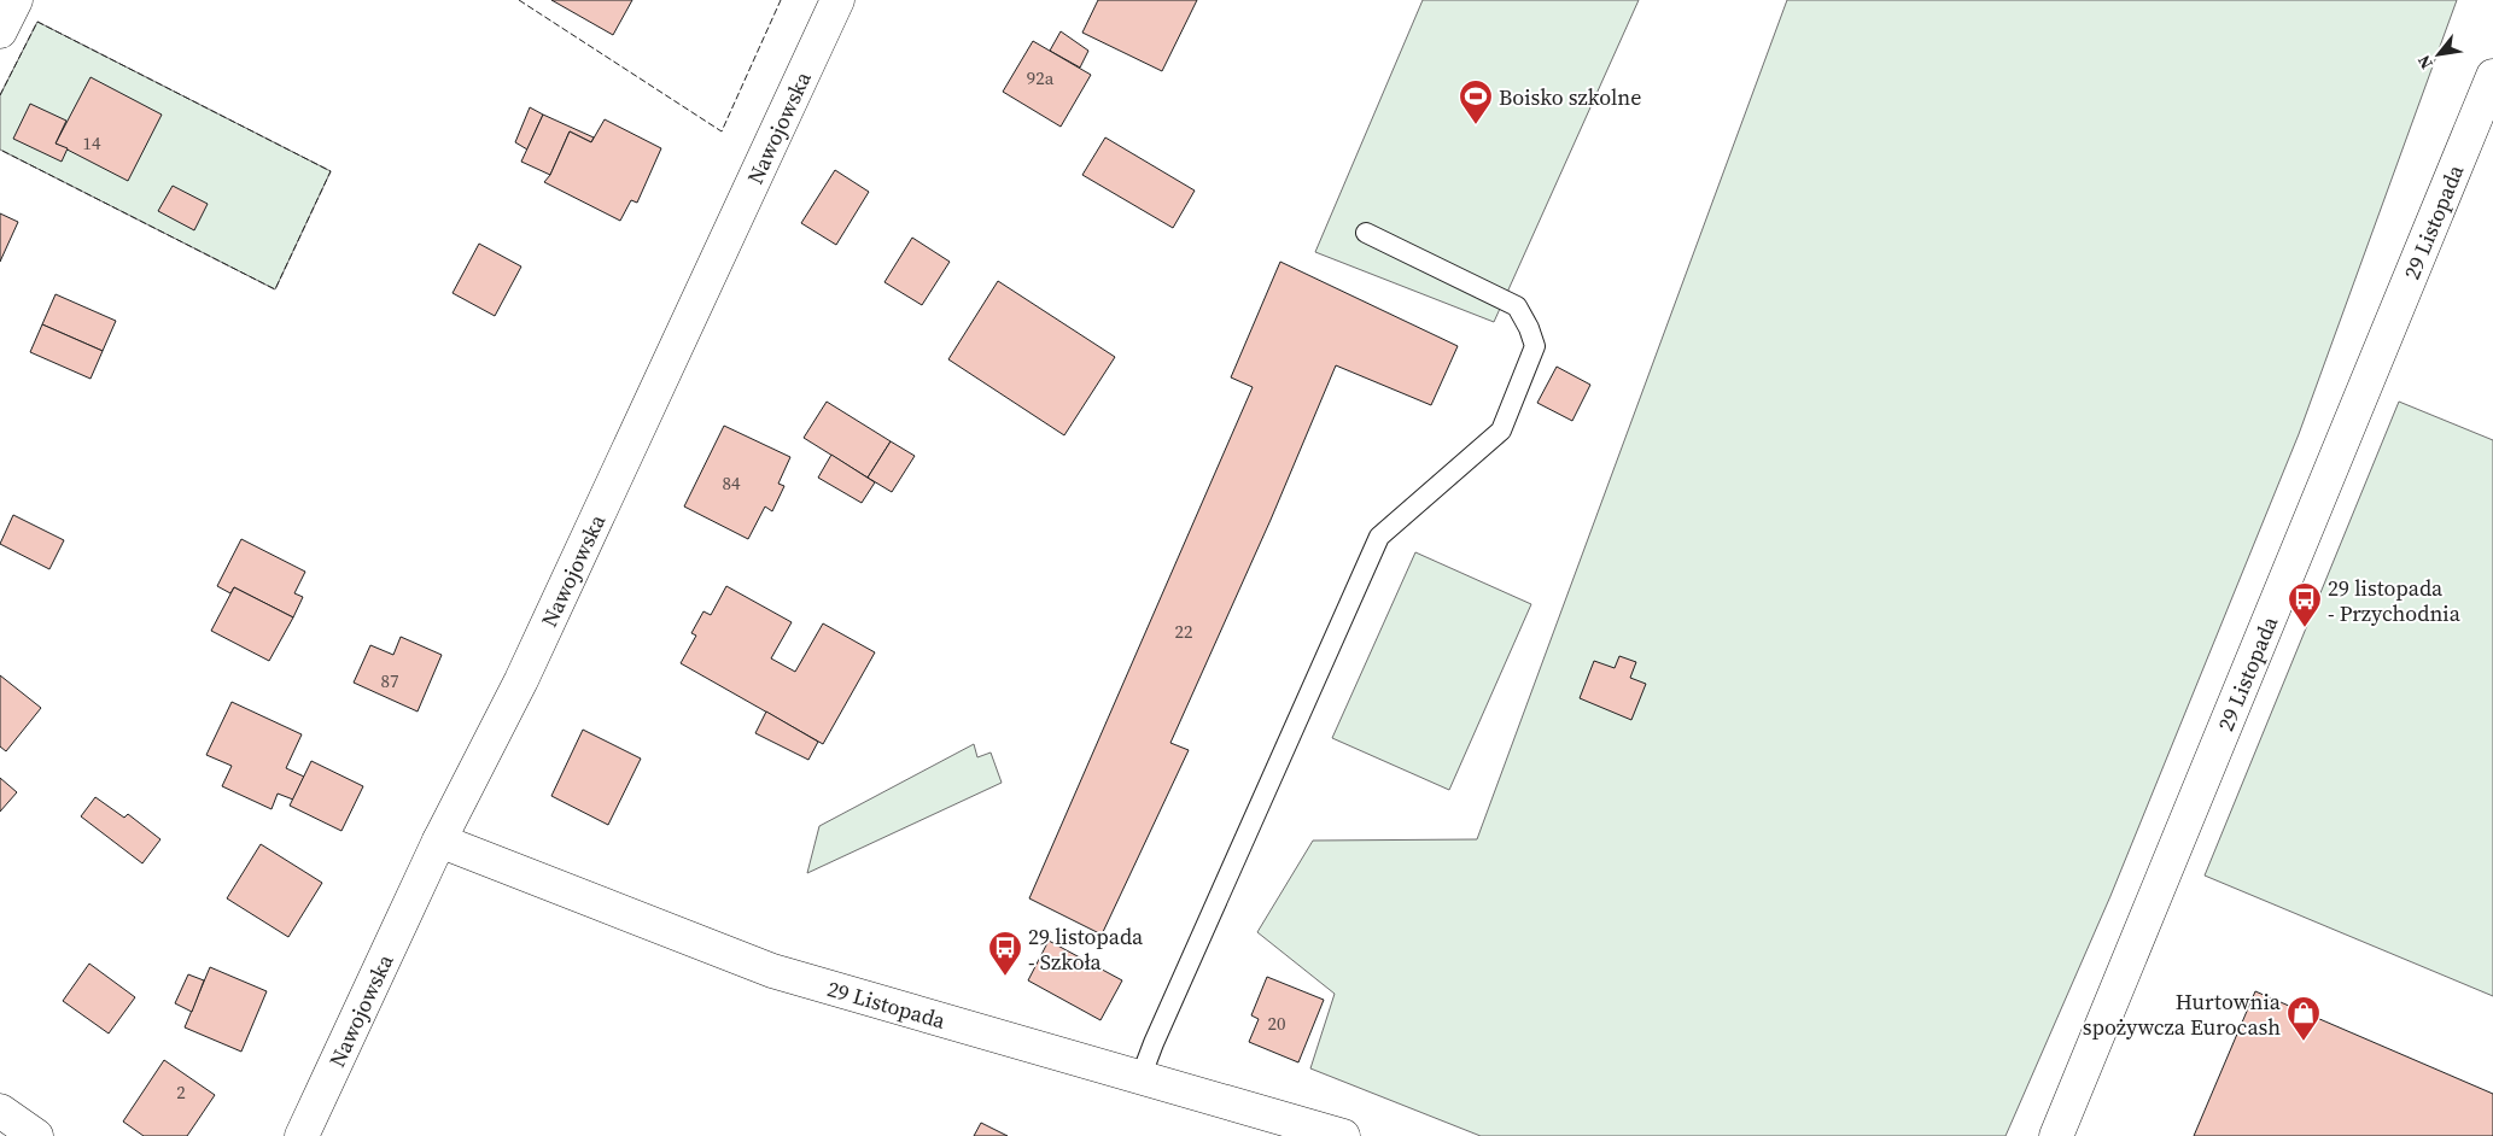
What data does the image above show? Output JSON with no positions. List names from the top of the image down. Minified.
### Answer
{"streets":{"street":["Nawojowska","29 Listopada"]},"crossings":[["Nawojowska","29 Listopada"]],"places":{"sports":["Boisko szkolne"],"bus stop":["29 listopada - Przychodnia","29 listopada - Szkoła"],"shop":["Hurtownia spożywcza Eurocash"]},"house_numbers":["92a","14","84","22","87","20","2"],"north":"bottom left"}
